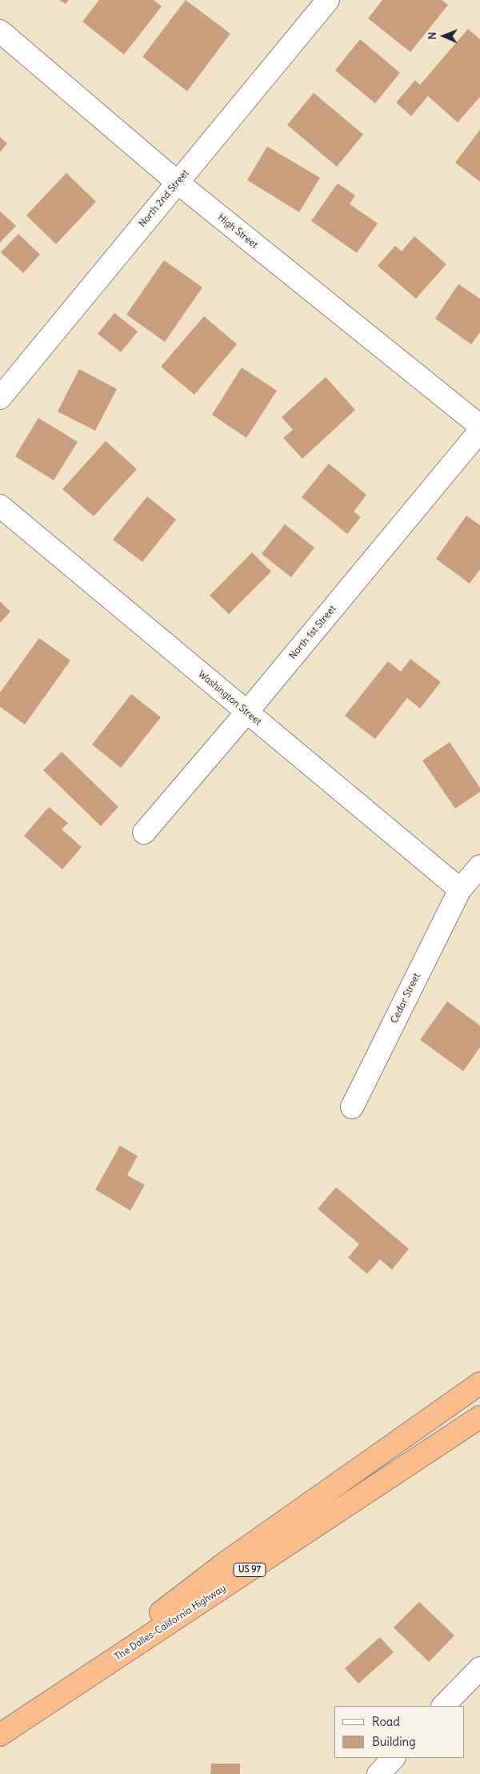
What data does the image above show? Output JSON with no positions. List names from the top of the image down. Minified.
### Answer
{"streets":{"highway":["US 97","The Dalles-California Highway"],"street":["North 2nd Street","High Street","North 1st Street","Washington Street","Cedar Street"]},"crossings":[["North 2nd Street","High Street"],["North 1st Street","Washington Street"],["Washington Street","Cedar Street"]],"legend":["Road","Building"],"north":"left"}
